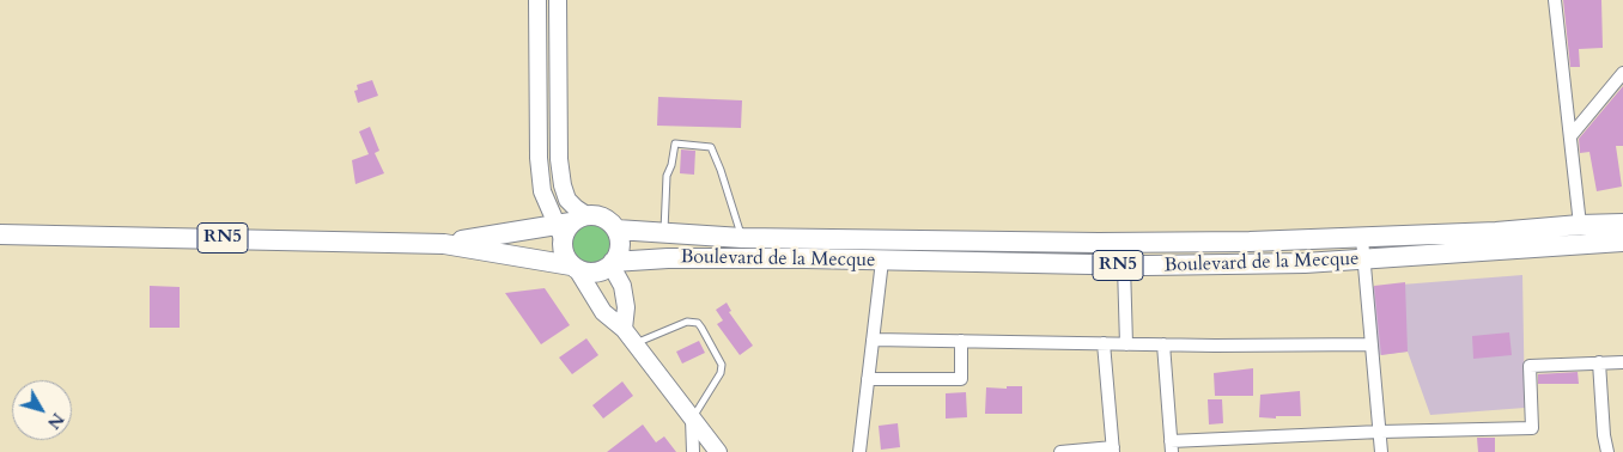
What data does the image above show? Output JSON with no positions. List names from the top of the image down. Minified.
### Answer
{"streets":{"main road":["RN5","Boulevard de la Mecque"]},"crossings":[["RN5","Boulevard de la Mecque"]],"north":"bottom right"}
